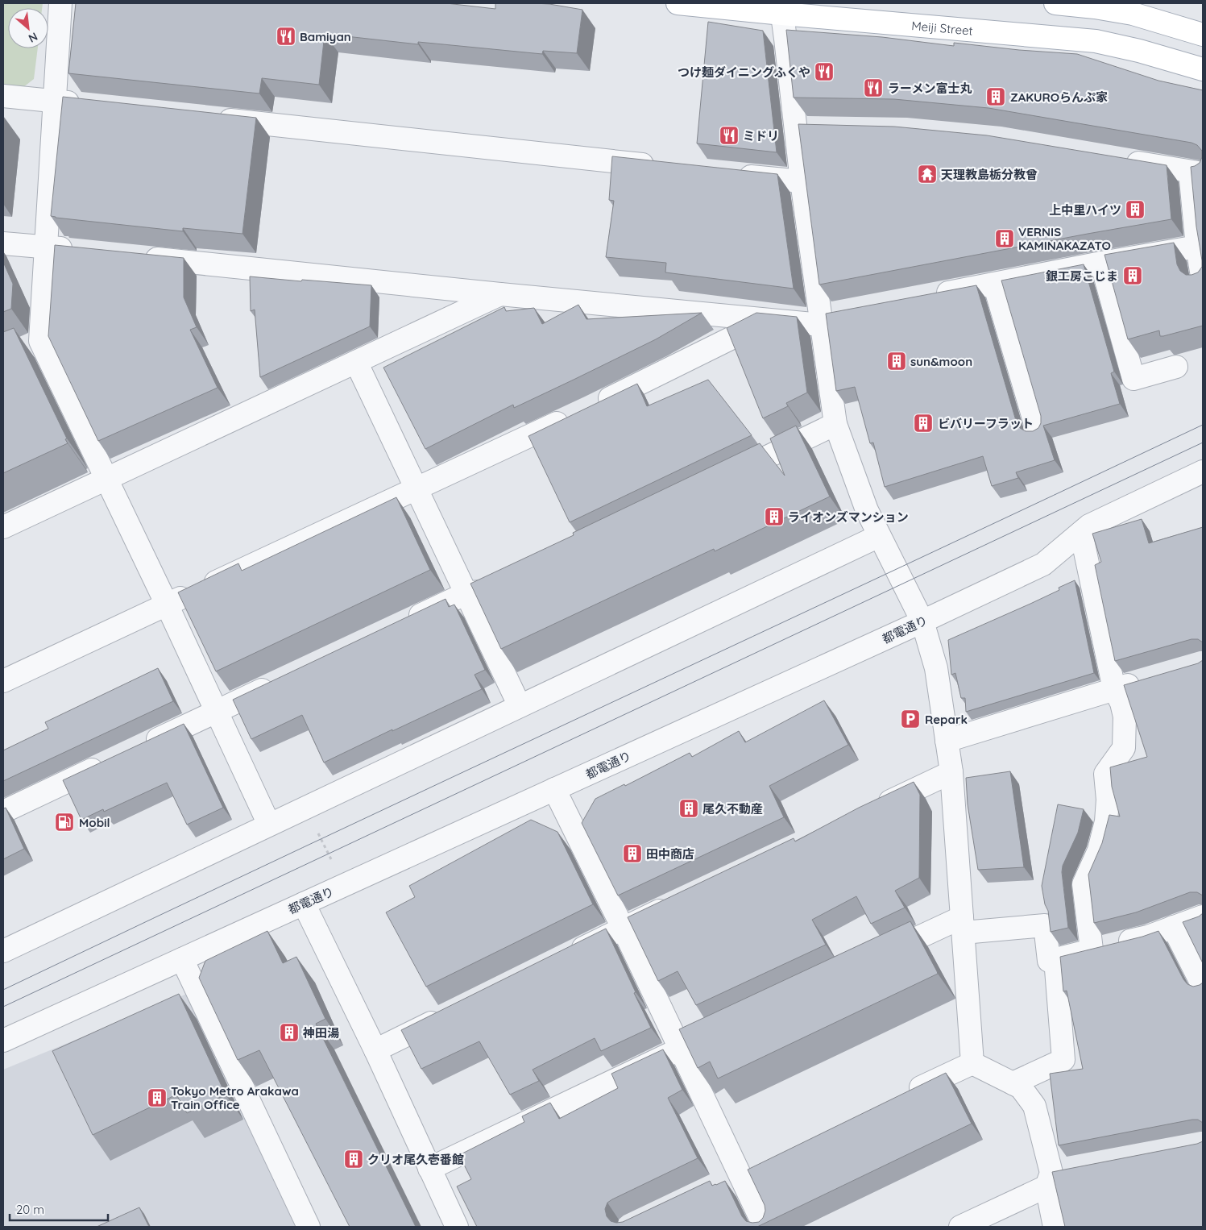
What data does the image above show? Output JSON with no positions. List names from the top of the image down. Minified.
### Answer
{"streets":{"main road":["Meiji Street"],"street":["都電通り"]},"places":{"restaurant":["Bamiyan","つけ麺ダイニングふくや","ラーメン富士丸","ミドリ"],"building":["ZAKUROらんぷ家","上中里ハイツ","VERNIS KAMINAKAZATO","銀工房こじま","sun&moon","ビバリーフラット","ライオンズマンション","尾久不動産","田中商店","神田湯","Tokyo Metro Arakawa Train Office","クリオ尾久壱番館"],"temple":["天理教島栃分教曾"],"parking":["Repark"],"fuel station":["Mobil"]},"scale_bar":"20 m","north":"bottom right"}
